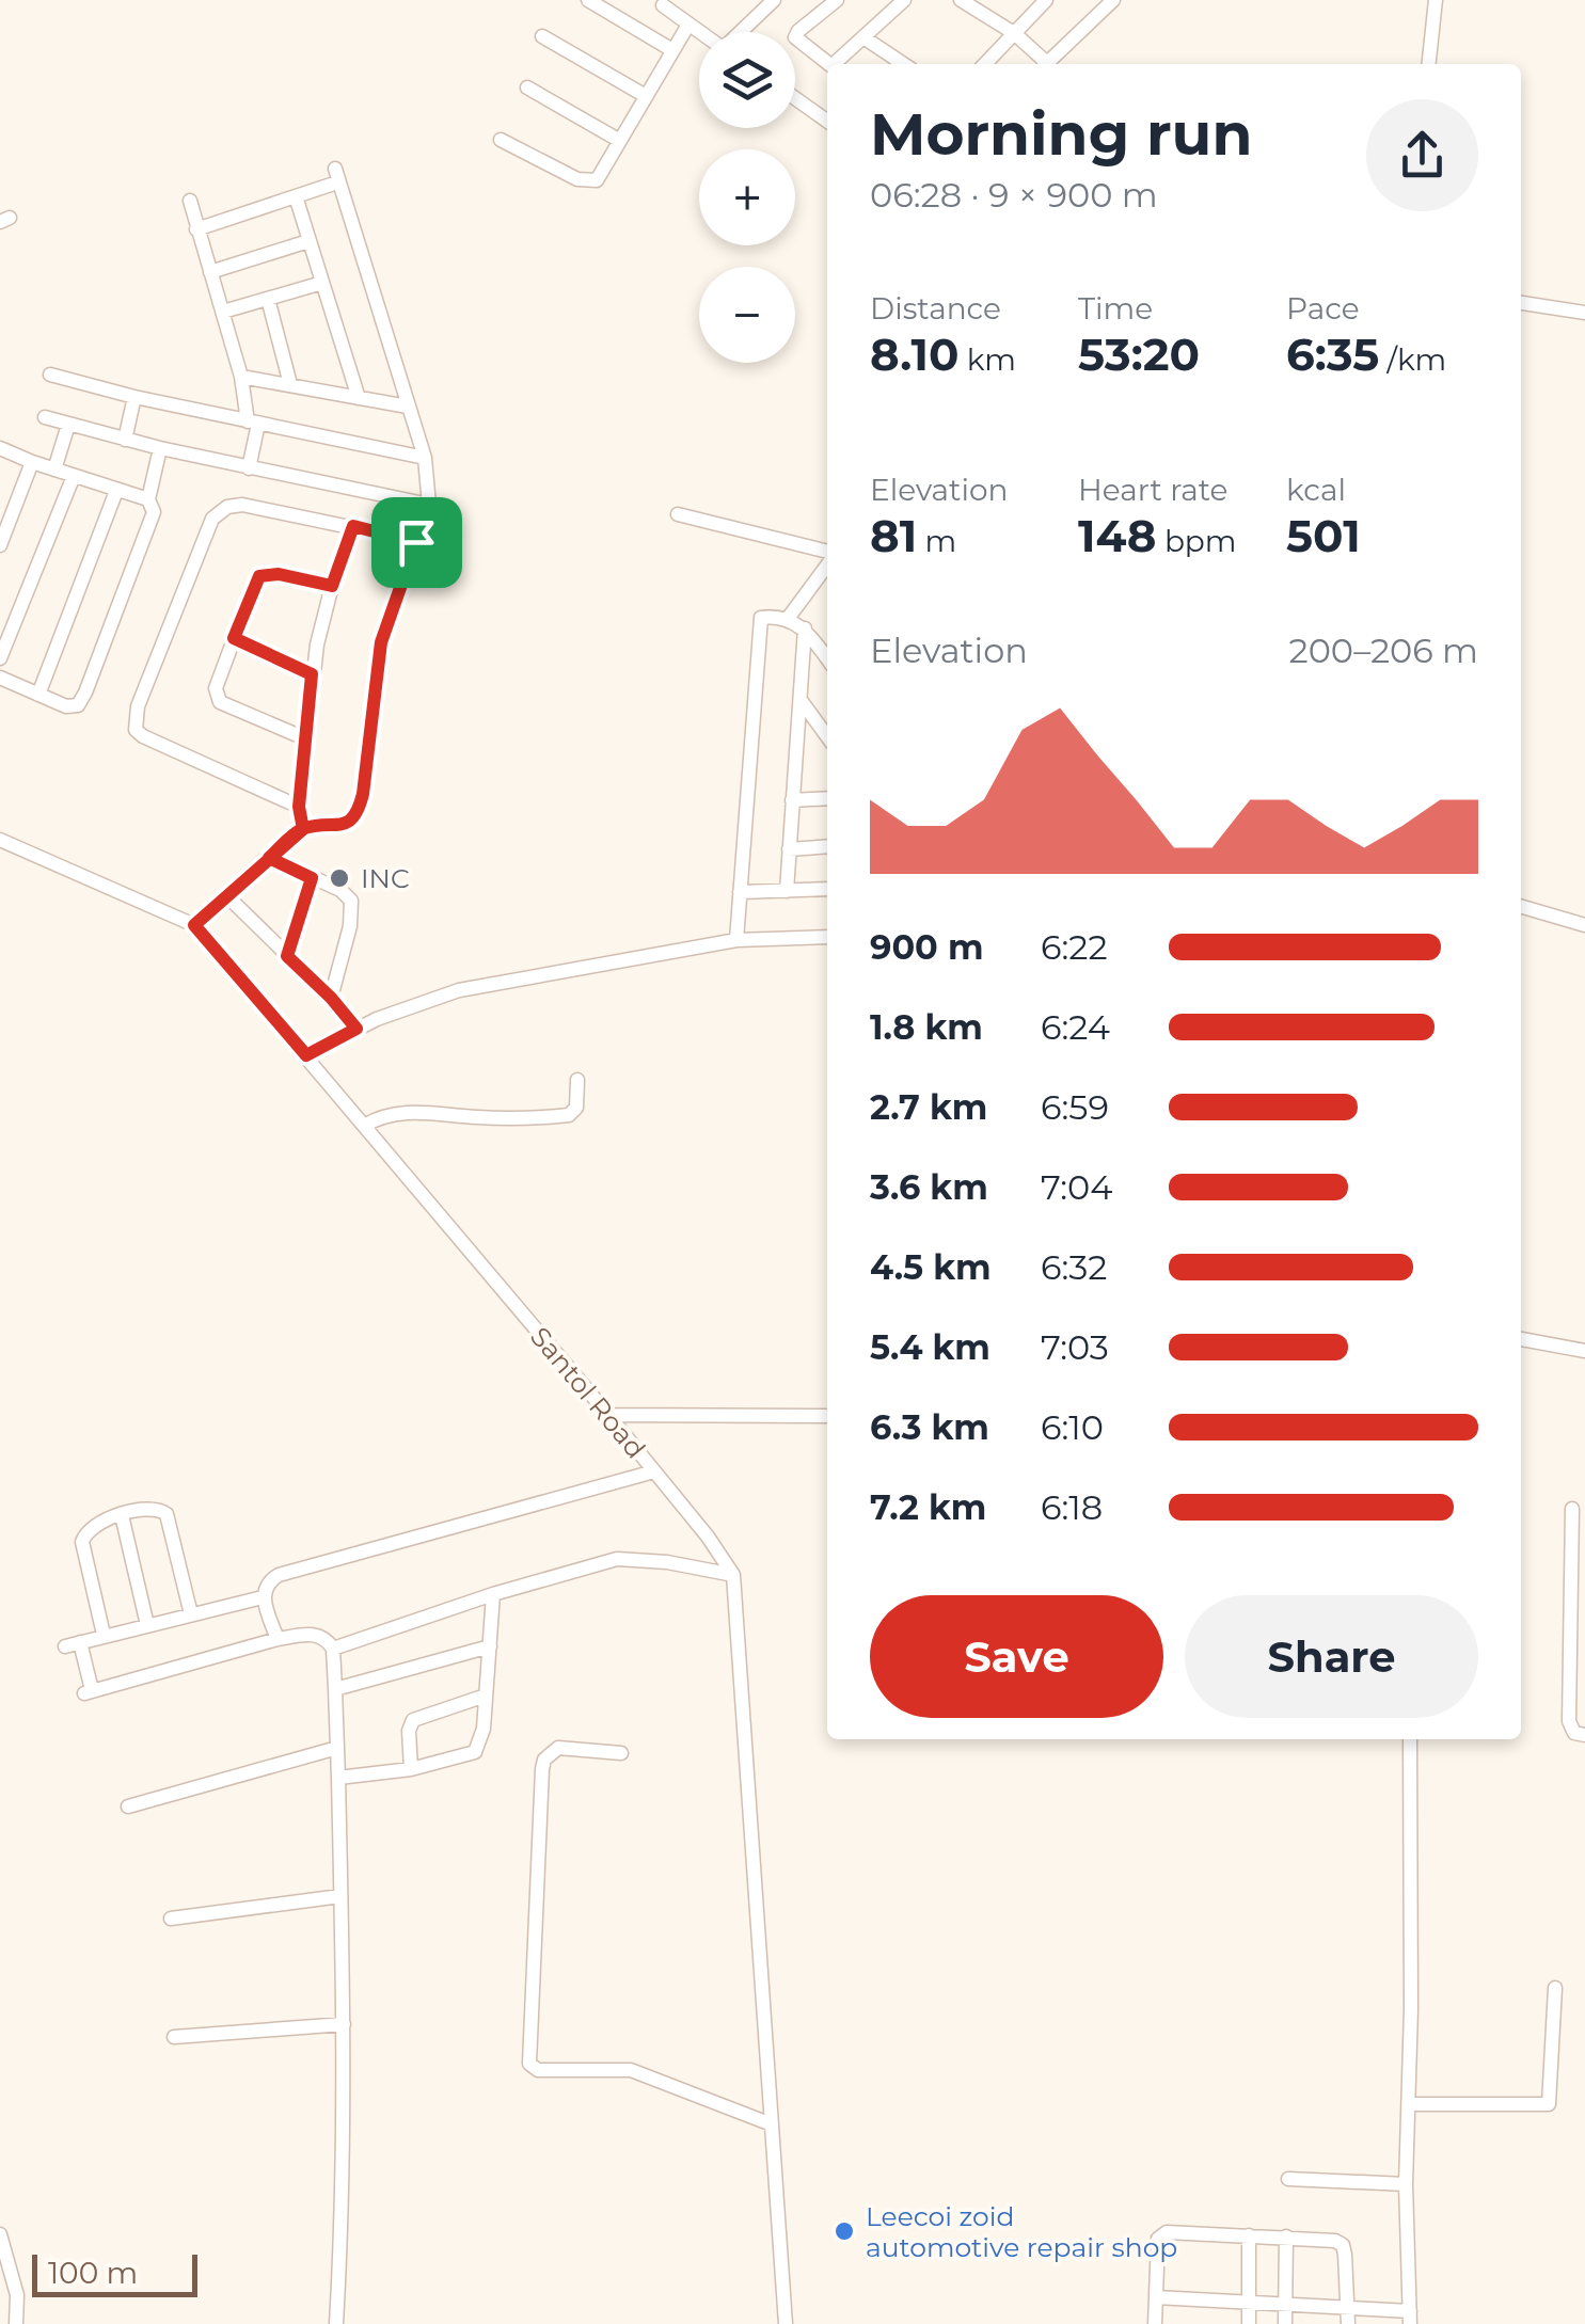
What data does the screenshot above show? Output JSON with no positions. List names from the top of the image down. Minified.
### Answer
{"streets":{"street":["Santol Road"]},"places":["INC","Leecoi zoid automotive repair shop"],"scale_bar":"100 m","page":{"map_buttons":["+","−"],"heading":["Morning run","06:28 · 9 × 900 m"],"stats":[["Distance","8.10 km"],["Time","53:20"],["Pace","6:35 /km"],["Elevation","81 m"],["Heart rate","148 bpm"],["kcal","501"]],"chart":["Elevation","200–206 m"],"list":[{"name":"900 m","note":"6:22"},{"name":"1.8 km","note":"6:24"},{"name":"2.7 km","note":"6:59"},{"name":"3.6 km","note":"7:04"},{"name":"4.5 km","note":"6:32"},{"name":"5.4 km","note":"7:03"},{"name":"6.3 km","note":"6:10"},{"name":"7.2 km","note":"6:18"}],"buttons":["Save","Share"],"scale":"100 m"}}
